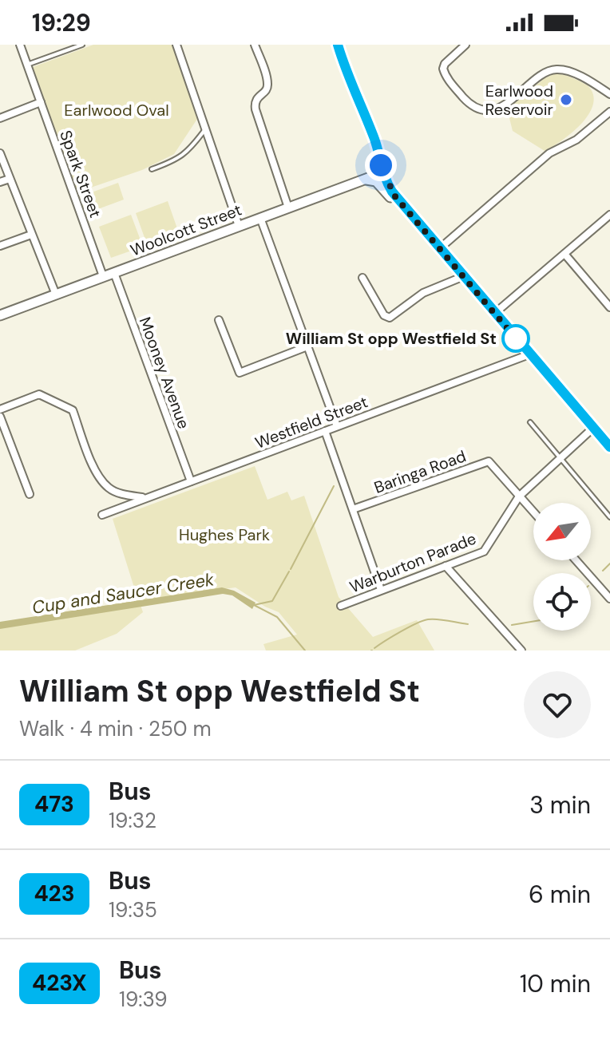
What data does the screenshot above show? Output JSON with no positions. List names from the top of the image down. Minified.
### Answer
{"streets":{"main road":["Woolcott Street"],"street":["Spark Street","Mooney Avenue","Westfield Street","Baringa Road","Warburton Parade"]},"crossings":[["Spark Street","Woolcott Street"],["Woolcott Street","Mooney Avenue"],["Mooney Avenue","Westfield Street"],["Baringa Road","Warburton Parade"]],"water":["Cup and Saucer Creek"],"parks":["Earlwood Oval","Hughes Park"],"places":["Earlwood Reservoir","William St opp Westfield St"],"lines":["bus line 473"],"north":"bottom left","page":{"status":"19:29","heading":["William St opp Westfield St","Walk · 4 min · 250 m"],"list":[{"mark":"473","name":"Bus","note":"19:32","value":"3 min"},{"mark":"423","name":"Bus","note":"19:35","value":"6 min"},{"mark":"423X","name":"Bus","note":"19:39","value":"10 min"}]}}
